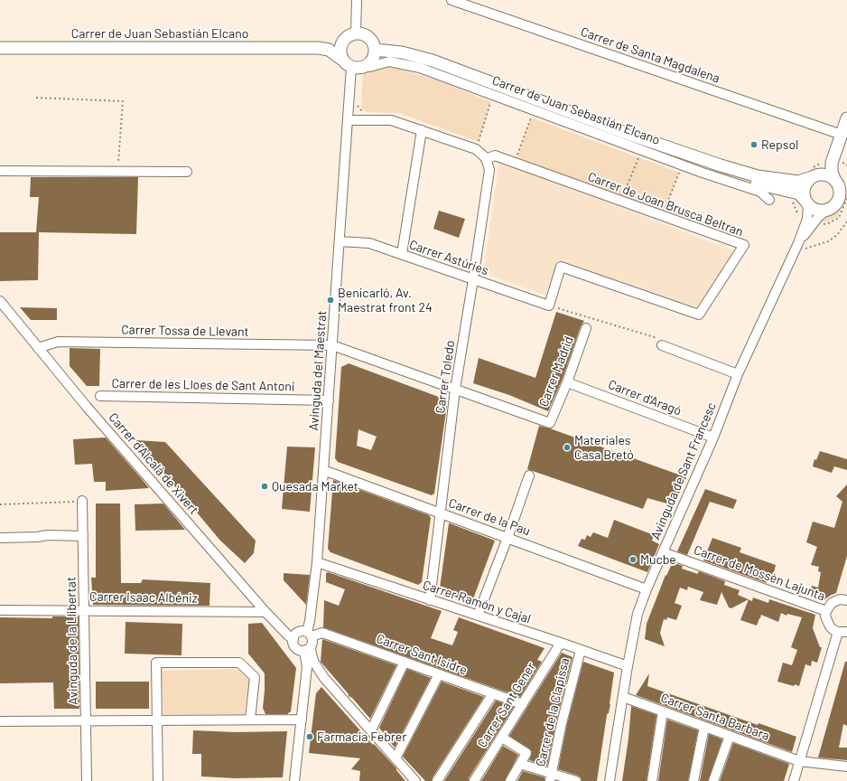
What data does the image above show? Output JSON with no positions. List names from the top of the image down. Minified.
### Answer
{"streets":{"main road":["Carrer de Juan Sebastián Elcano"],"street":["Carrer de Santa Magdalena","Carrer de Joan Brusca Beltran","Carrer Astúries","Carrer Tossa de Llevant","Avinguda del Maestrat","Carrer Madrid","Carrer Toledo","Carrer de les Lloes de Sant Antoni","Carrer d'Aragó","Carrer d'Alcalà de Xivert","Avinguda de Sant Francesc","Carrer de la Pau","Carrer de Mossèn Lajunta","Carrer Isaac Albéniz","Carrer Ramón y Cajal","Avinguda de la Llibertat","Carrer Sant Isidre","Carrer Sant Gener","Carrer de la Clapissa","Carrer Santa Barbara"]},"crossings":[["Carrer de Juan Sebastián Elcano","Avinguda del Maestrat"],["Carrer de Juan Sebastián Elcano","Avinguda de Sant Francesc"],["Carrer de Joan Brusca Beltran","Carrer Astúries"],["Carrer de Joan Brusca Beltran","Carrer Toledo"],["Carrer Astúries","Avinguda del Maestrat"],["Carrer Astúries","Carrer Toledo"],["Carrer Tossa de Llevant","Avinguda del Maestrat"],["Carrer Tossa de Llevant","Carrer Madrid"],["Carrer Tossa de Llevant","Carrer Toledo"],["Carrer Tossa de Llevant","Carrer d'Alcalà de Xivert"],["Avinguda del Maestrat","Carrer de les Lloes de Sant Antoni"],["Avinguda del Maestrat","Carrer d'Alcalà de Xivert"],["Avinguda del Maestrat","Carrer de la Pau"],["Avinguda del Maestrat","Carrer Ramón y Cajal"],["Avinguda del Maestrat","Carrer Sant Isidre"],["Carrer Madrid","Carrer d'Aragó"],["Carrer Toledo","Carrer de la Pau"],["Carrer Toledo","Carrer Ramón y Cajal"],["Carrer d'Aragó","Avinguda de Sant Francesc"],["Carrer d'Alcalà de Xivert","Carrer Isaac Albéniz"],["Carrer d'Alcalà de Xivert","Carrer Sant Isidre"],["Avinguda de Sant Francesc","Carrer de la Pau"],["Avinguda de Sant Francesc","Carrer de Mossèn Lajunta"],["Avinguda de Sant Francesc","Carrer Ramón y Cajal"],["Avinguda de Sant Francesc","Carrer Santa Barbara"],["Carrer Isaac Albéniz","Avinguda de la Llibertat"],["Carrer Ramón y Cajal","Carrer Sant Gener"],["Carrer Ramón y Cajal","Carrer de la Clapissa"],["Carrer Sant Isidre","Carrer Sant Gener"]],"places":["Repsol","Benicarló, Av. Maestrat front 24","Materiales Casa Bretó","Quesada Market","Mucbe","Farmacia Febrer"]}
